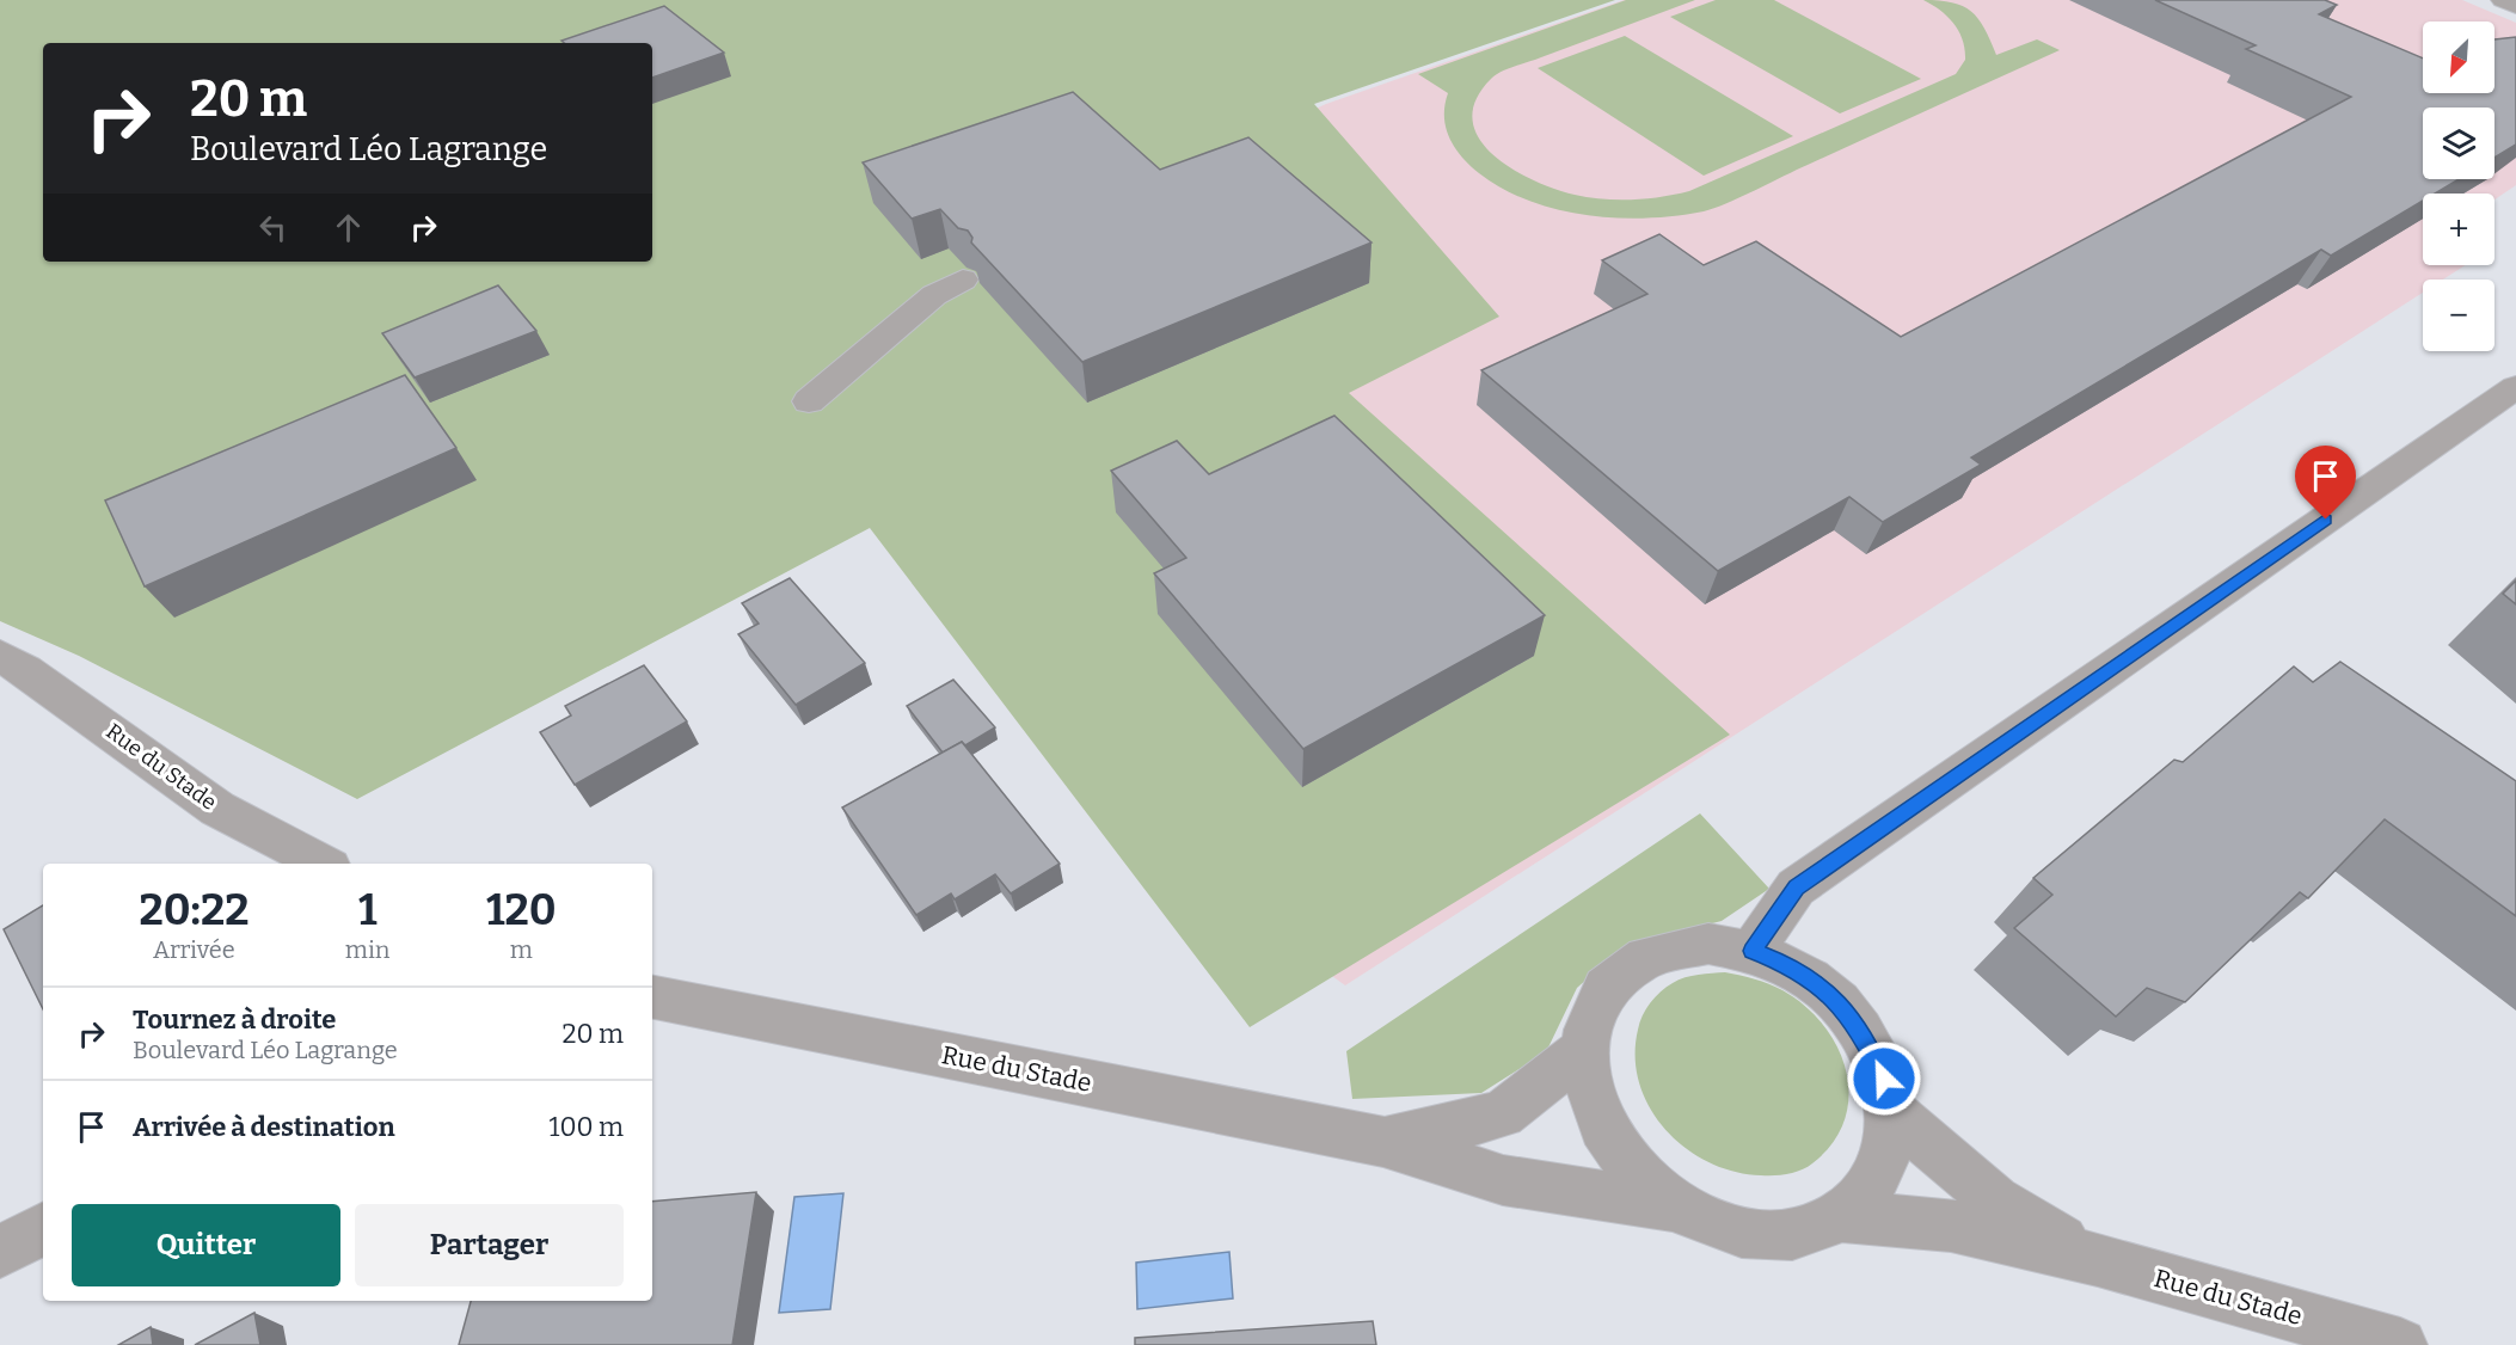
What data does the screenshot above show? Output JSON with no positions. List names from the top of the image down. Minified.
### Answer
{"streets":{"street":["Rue du Stade"]},"north":"bottom left","page":{"map_buttons":["+","−"],"turn":["20 m","Boulevard Léo Lagrange"],"eta":["20:22","Arrivée","1","min","120","m"],"list":[{"name":"Tournez à droite","note":"Boulevard Léo Lagrange","value":"20 m"},{"name":"Arrivée à destination","value":"100 m"}],"buttons":["Quitter","Partager"]}}
